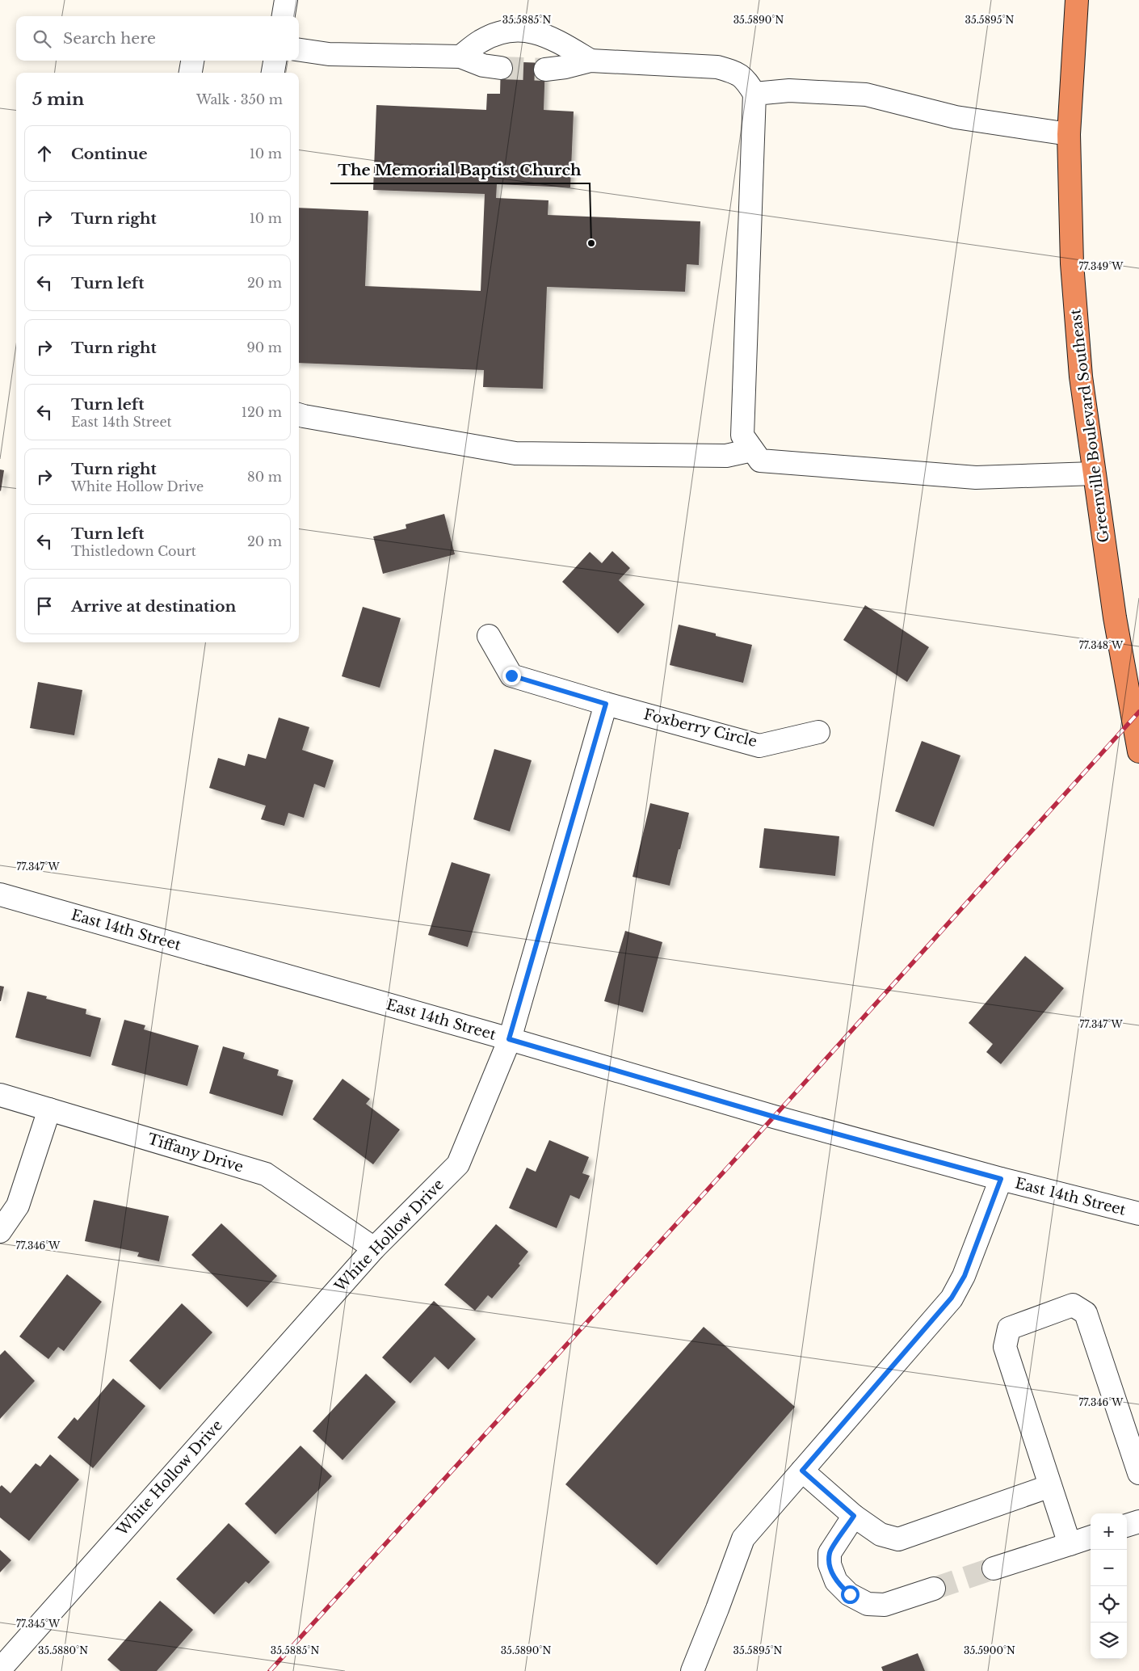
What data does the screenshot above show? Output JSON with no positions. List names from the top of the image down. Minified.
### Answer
{"streets":{"highway":["Greenville Boulevard Southeast"],"street":["Foxberry Circle","East 14th Street","Tiffany Drive","White Hollow Drive"]},"crossings":[["Foxberry Circle","White Hollow Drive"],["East 14th Street","White Hollow Drive"],["Tiffany Drive","White Hollow Drive"]],"places":["The Memorial Baptist Church"],"page":{"search":"Search here","heading":["5 min","Walk · 350 m"],"list":[["Continue","10 m"],["Turn right","10 m"],["Turn left","20 m"],["Turn right","90 m"],["Turn left","East 14th Street","120 m"],["Turn right","White Hollow Drive","80 m"],["Turn left","Thistledown Court","20 m"],"Arrive at destination"],"map_buttons":["+","−"]},"coordinates":["35.5885°N","35.5890°N","35.5895°N","77.349°W","77.348°W","77.347°W","77.346°W","77.345°W","35.5880°N","35.5900°N"]}
